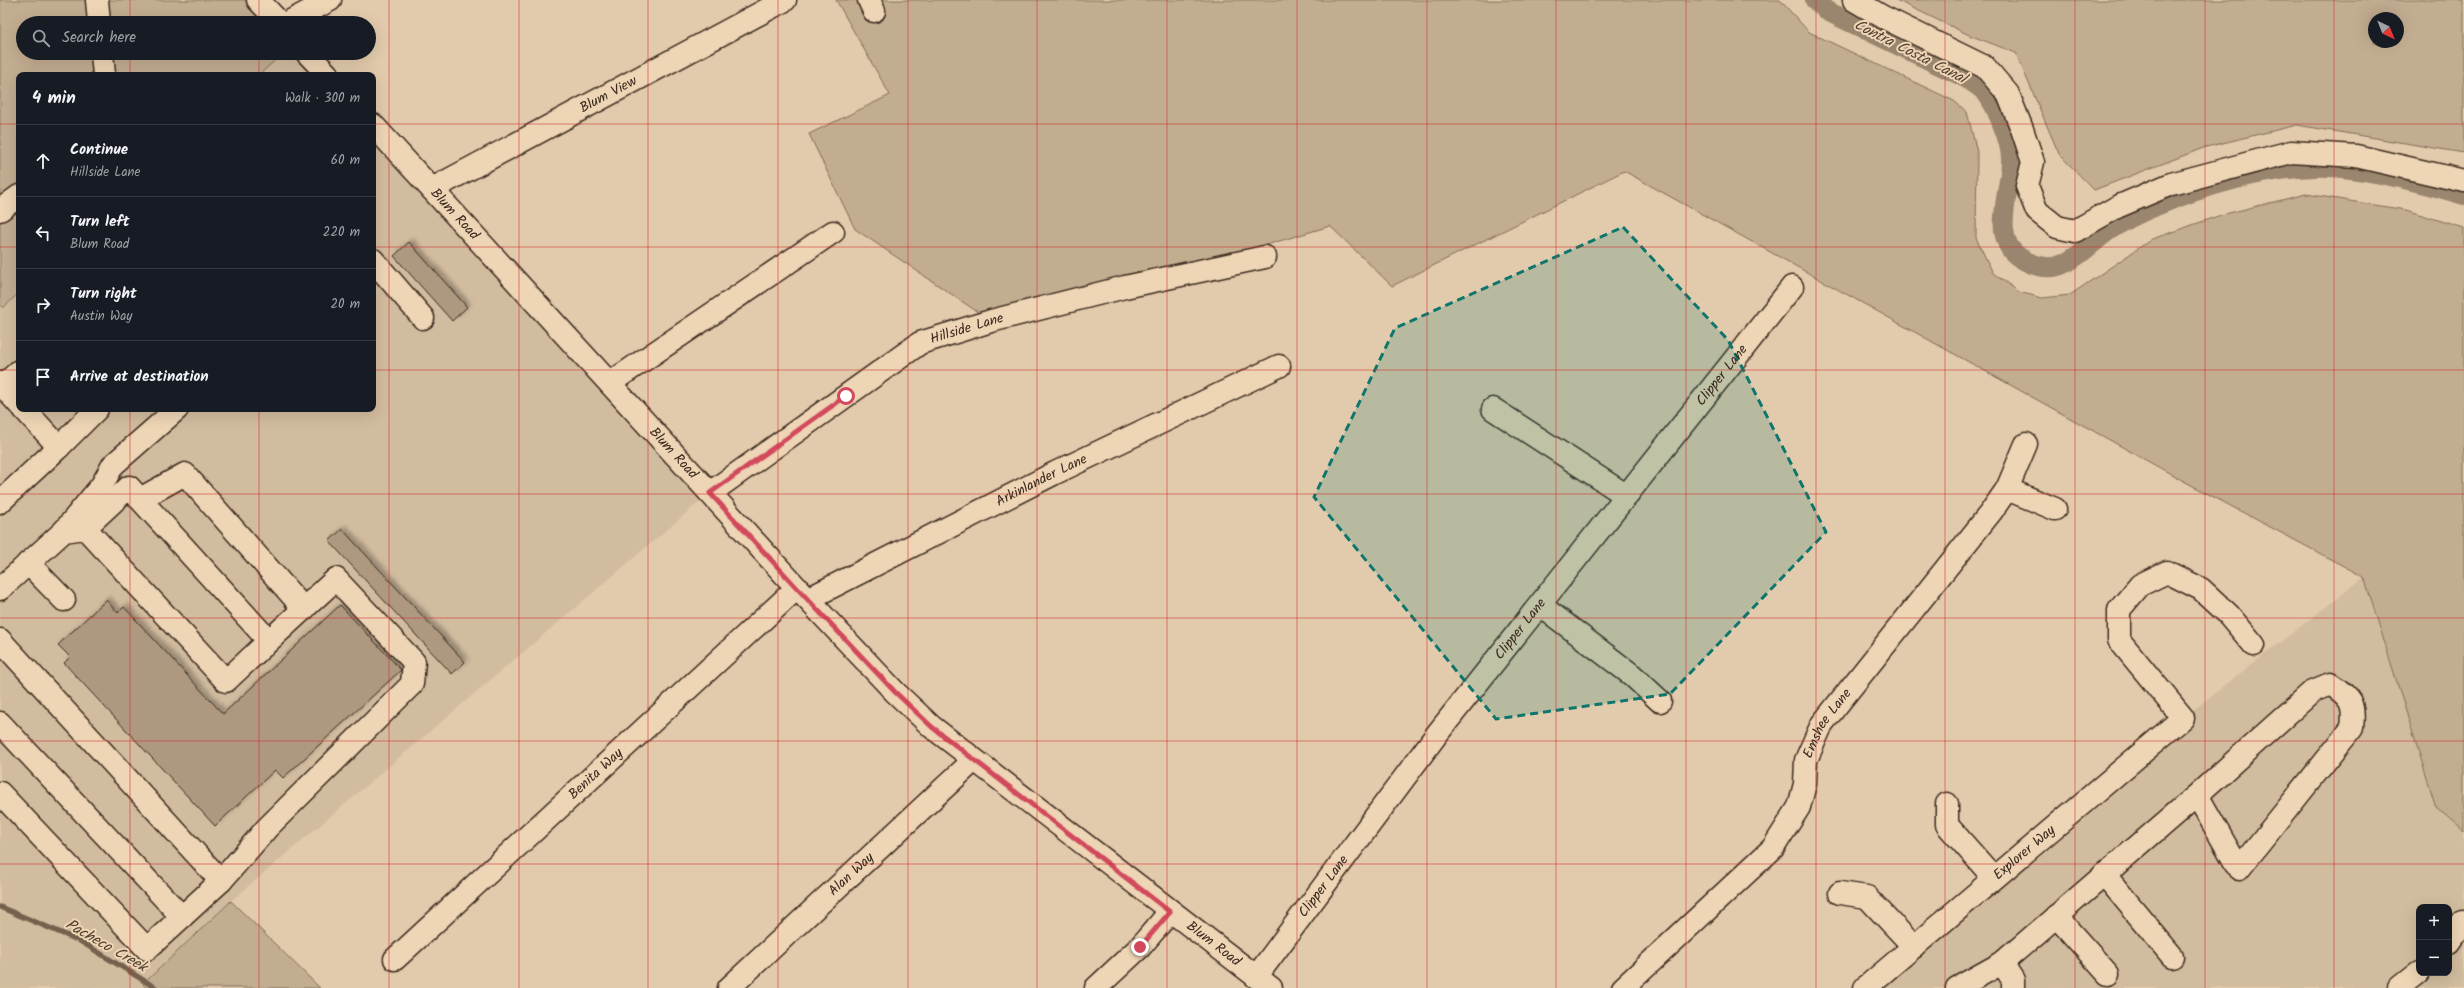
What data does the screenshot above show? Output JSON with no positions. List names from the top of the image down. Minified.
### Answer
{"streets":{"street":["Blum View","Blum Road","Hillside Lane","Clipper Lane","Arkinlander Lane","Emshee Lane","Benita Way","Explorer Way","Alan Way"]},"crossings":[["Blum View","Blum Road"],["Blum Road","Hillside Lane"],["Blum Road","Clipper Lane"],["Blum Road","Arkinlander Lane"],["Blum Road","Benita Way"],["Blum Road","Alan Way"],["Arkinlander Lane","Benita Way"]],"water":["Contra Costa Canal","Pacheco Creek"],"north":"bottom right","page":{"search":"Search here","heading":["4 min","Walk · 300 m"],"list":[["Continue","Hillside Lane","60 m"],["Turn left","Blum Road","220 m"],["Turn right","Austin Way","20 m"],"Arrive at destination"],"map_buttons":["+","−"]}}
